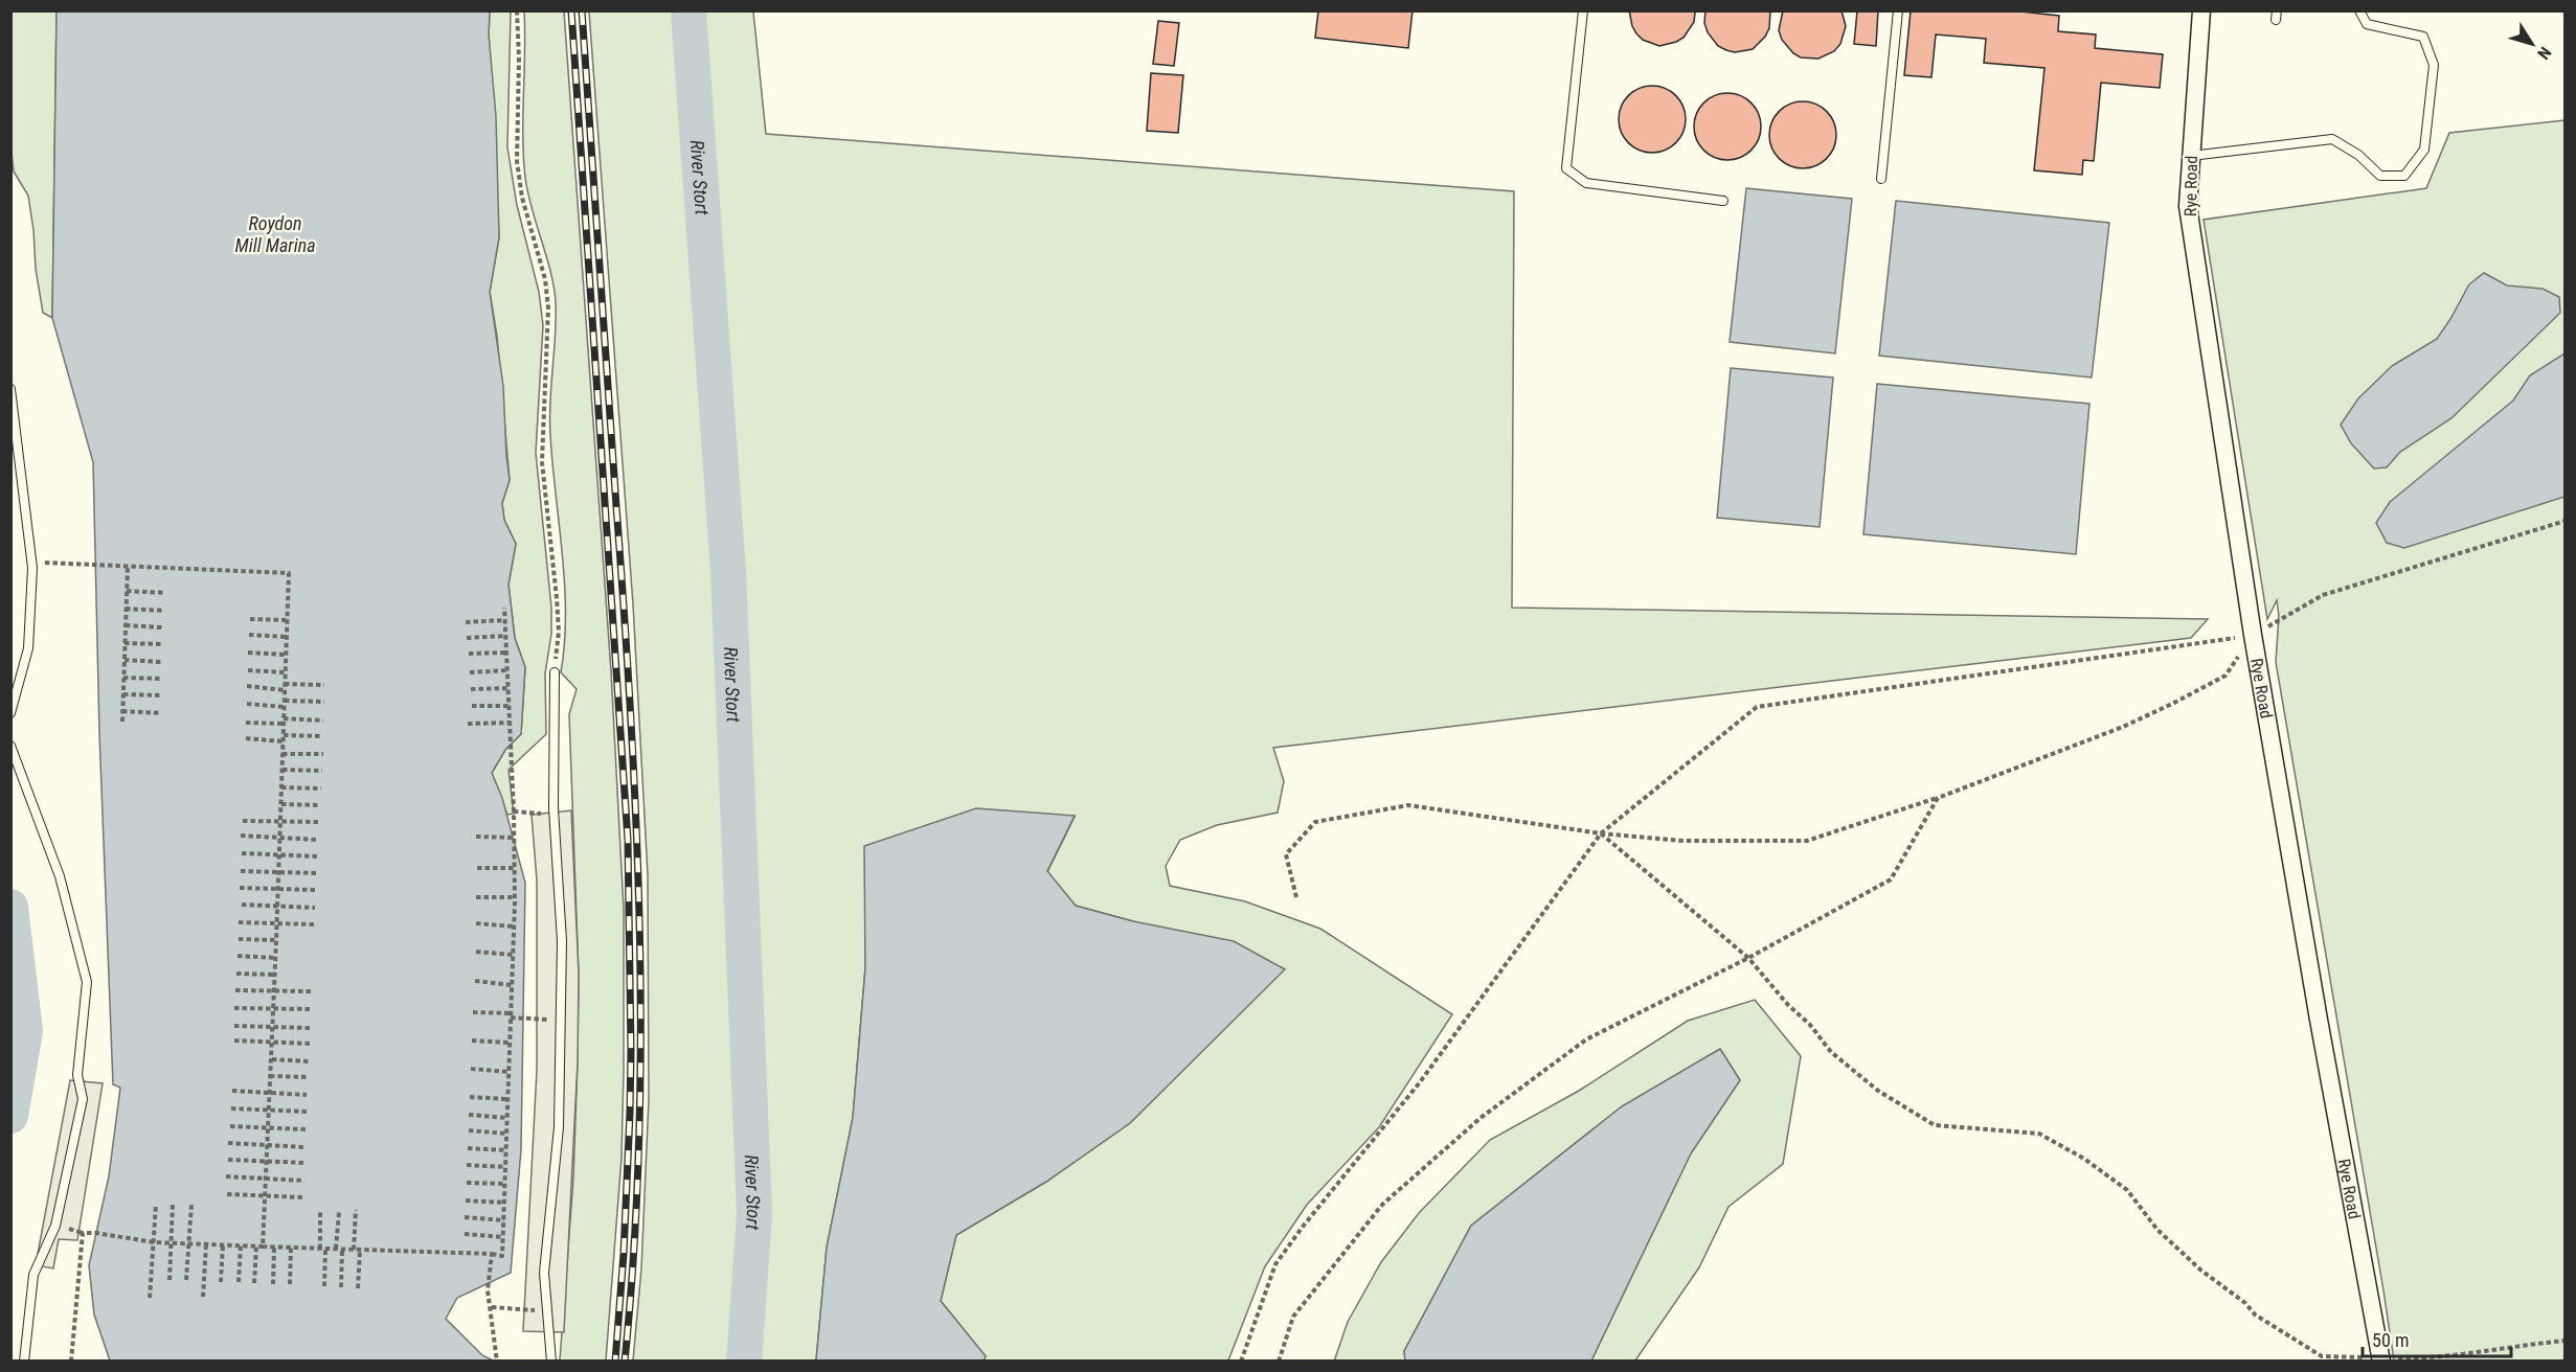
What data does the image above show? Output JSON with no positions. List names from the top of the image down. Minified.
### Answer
{"streets":{"street":["Rye Road"]},"water":["River Stort","Roydon Mill Marina"],"scale_bar":"50 m","north":"bottom right"}
